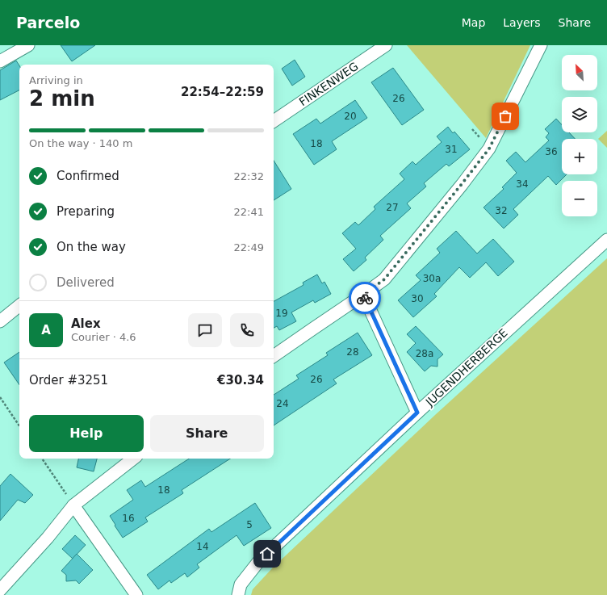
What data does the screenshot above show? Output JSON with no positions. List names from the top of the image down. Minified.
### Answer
{"streets":{"street":["FINKENWEG","JUGENDHERBERGE"]},"house_numbers":["26","20","18","31","36","34","27","32","30a","30","19","28","28a","26","24","18","16","5","14"],"north":"top left","page":{"header":"Parcelo","nav":["Map","Layers","Share"],"map_buttons":["+","−"],"heading":["2 min","Arriving in","22:54–22:59"],"panel":["Alex","Courier · 4.6","Order #3251","€30.34"],"bar":"On the way · 140 m","list":[["Confirmed","22:32"],["Preparing","22:41"],["On the way","22:49"],"Delivered"],"round":"A","buttons":["Help","Share"]}}
